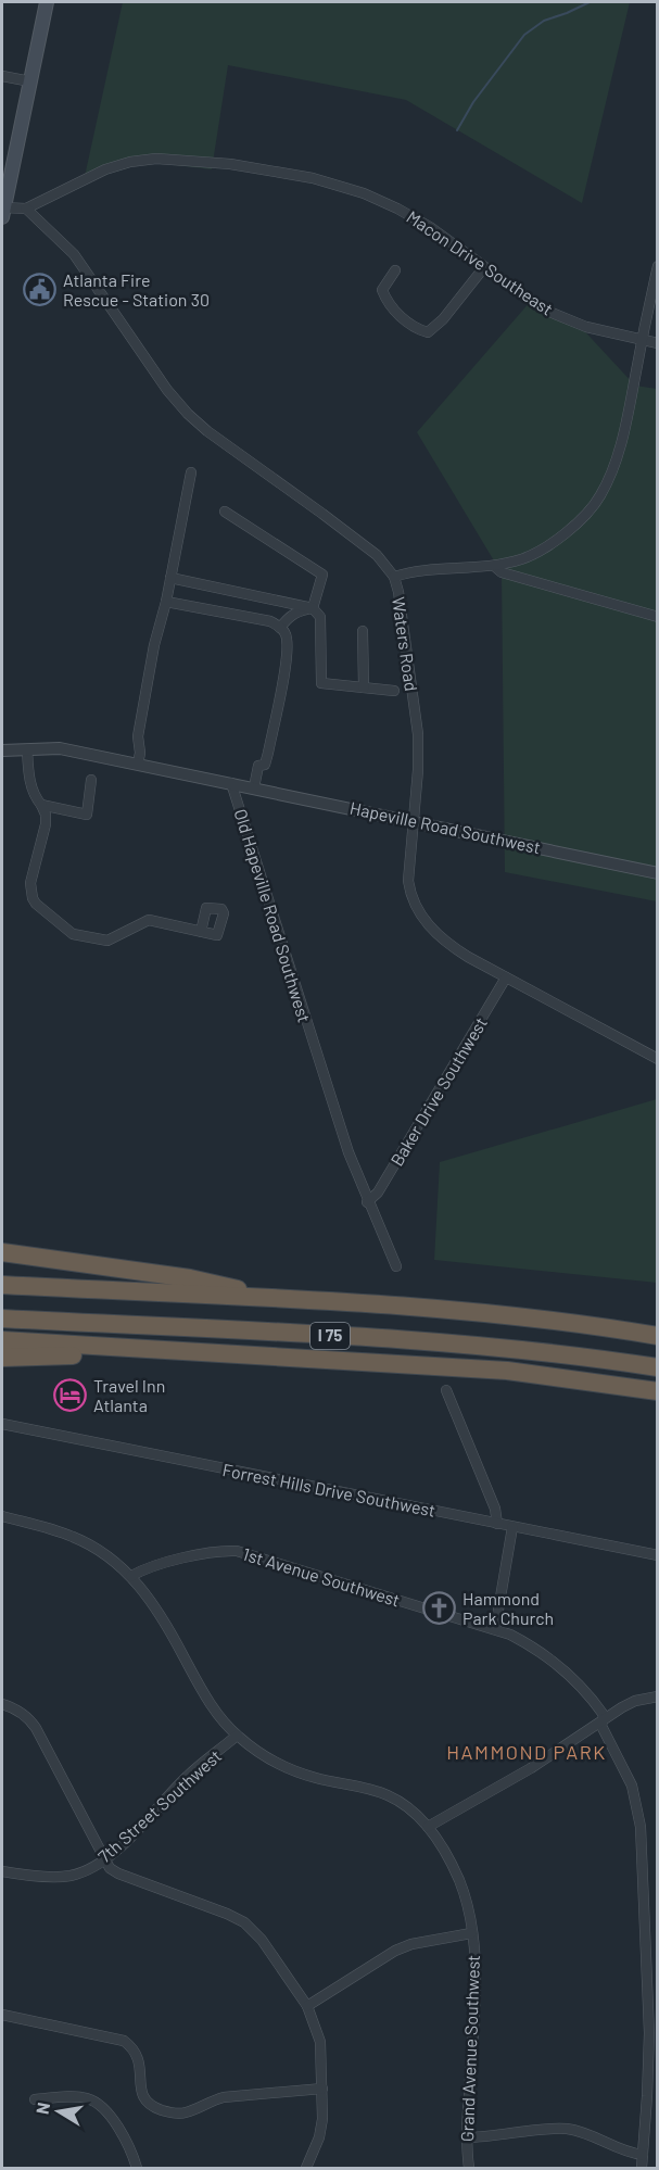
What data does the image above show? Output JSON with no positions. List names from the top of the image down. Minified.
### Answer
{"streets":{"highway":["I 75"],"street":["Macon Drive Southeast","Waters Road","Hapeville Road Southwest","Old Hapeville Road Southwest","Baker Drive Southwest","Forrest Hills Drive Southwest","1st Avenue Southwest","7th Street Southwest","Grand Avenue Southwest"]},"crossings":[["Macon Drive Southeast","Waters Road"],["Waters Road","Hapeville Road Southwest"],["Waters Road","Baker Drive Southwest"],["Hapeville Road Southwest","Old Hapeville Road Southwest"],["Old Hapeville Road Southwest","Baker Drive Southwest"],["1st Avenue Southwest","Grand Avenue Southwest"],["7th Street Southwest","Grand Avenue Southwest"]],"districts":["HAMMOND PARK"],"places":{"public building":["Atlanta Fire Rescue - Station 30"],"hotel":["Travel Inn Atlanta"],"church":["Hammond Park Church"]},"north":"left"}
